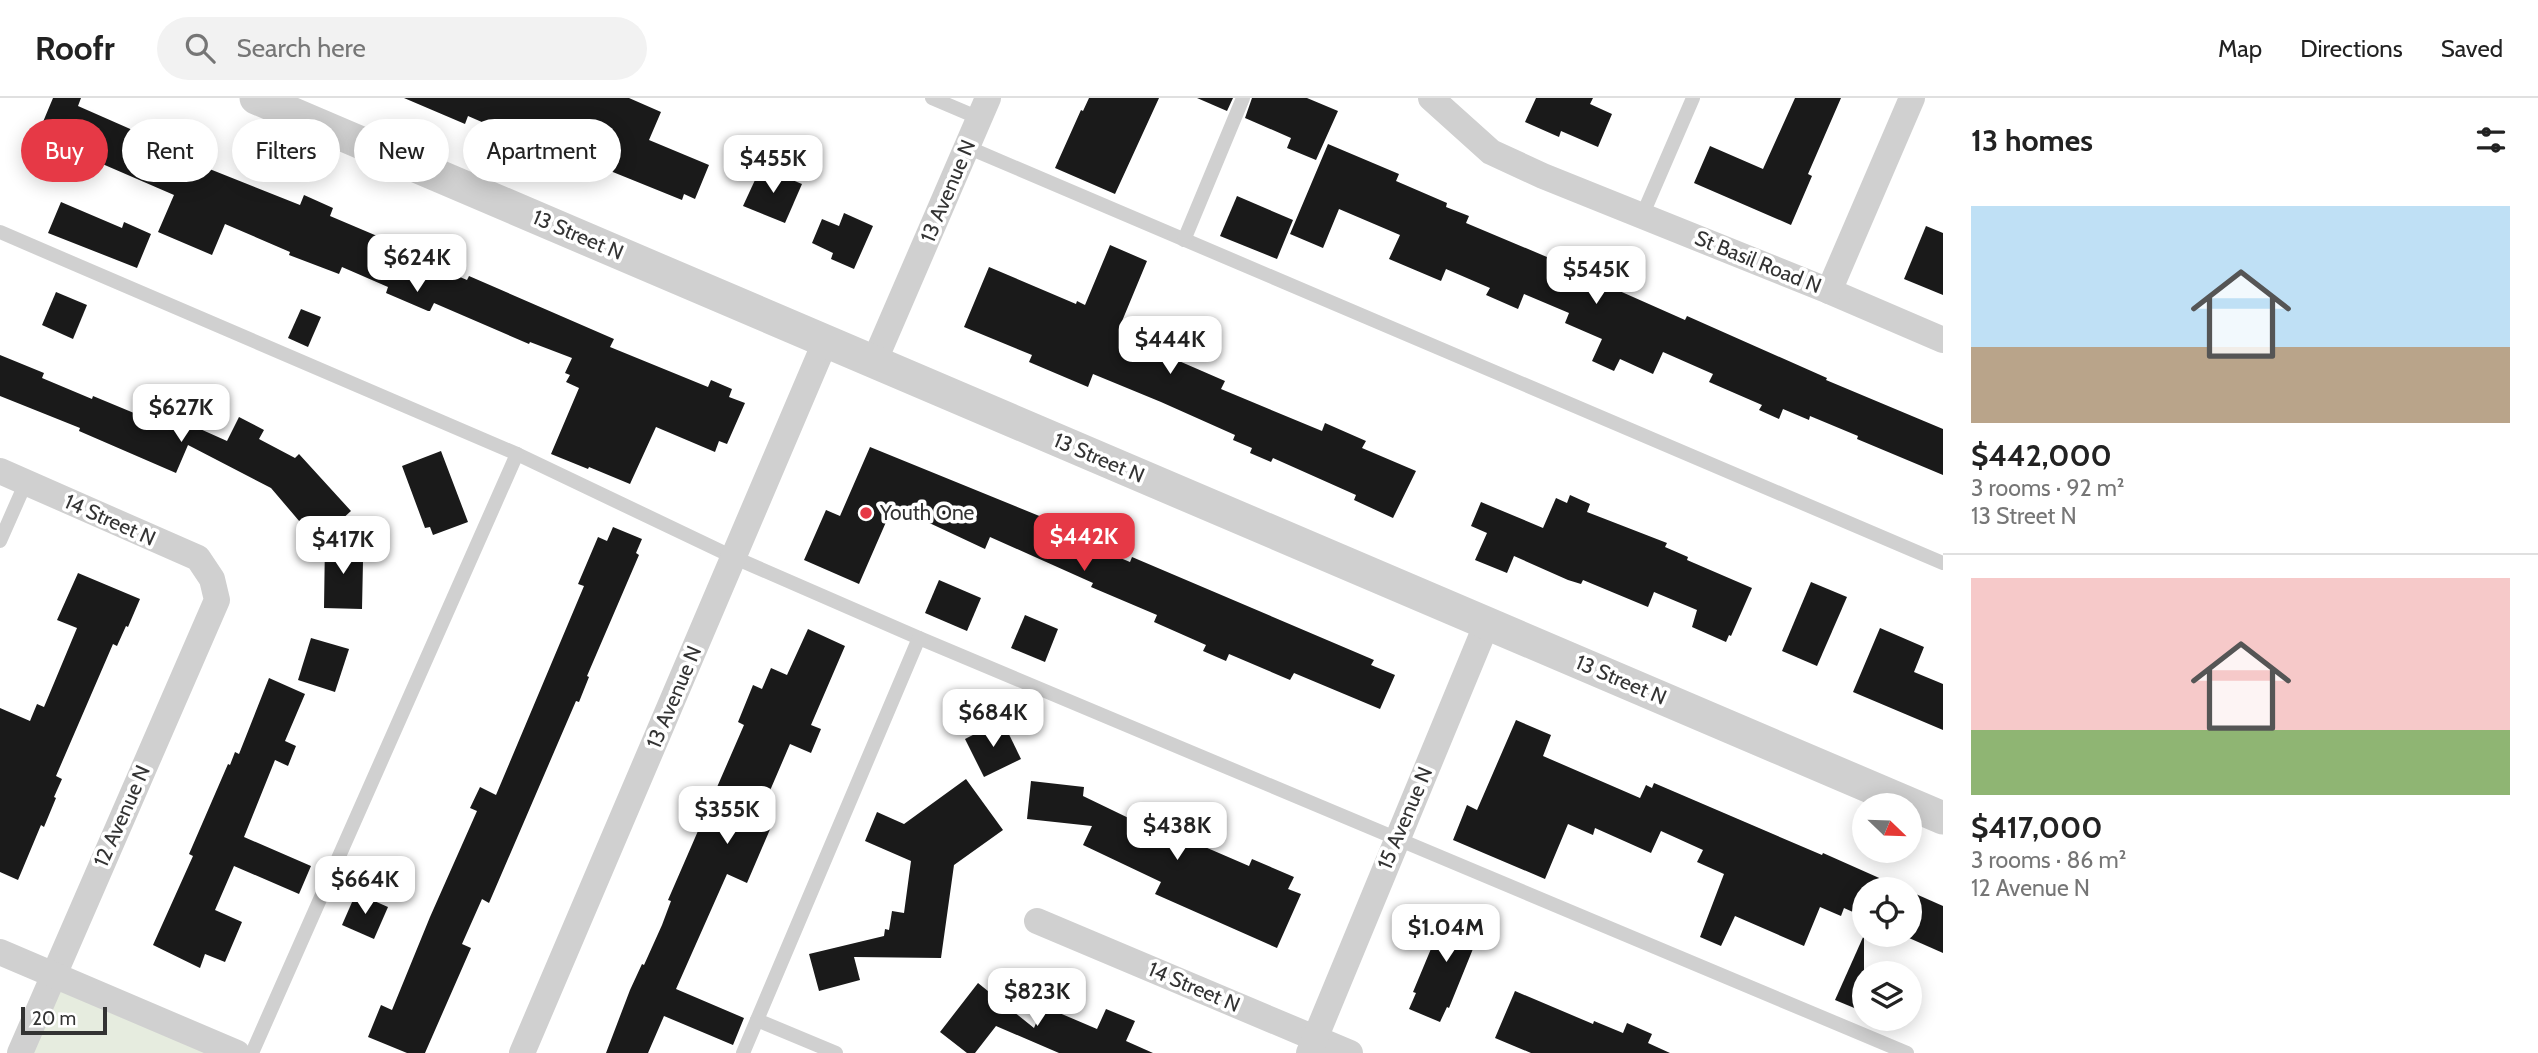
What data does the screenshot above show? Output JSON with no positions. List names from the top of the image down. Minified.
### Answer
{"streets":{"street":["13 Avenue N","13 Street N","St Basil Road N","14 Street N","12 Avenue N","15 Avenue N"]},"crossings":[["13 Avenue N","13 Street N"],["13 Street N","15 Avenue N"],["14 Street N","12 Avenue N"],["14 Street N","15 Avenue N"]],"places":["Youth One"],"scale_bar":"20 m","north":"bottom right","page":{"header":"Roofr","search":"Search here","nav":["Map","Directions","Saved"],"heading":"13 homes","chip":["Buy","Rent","Filters","New","Apartment"],"price":["$455K","$624K","$545K","$444K","$627K","$442K","$417K","$684K","$355K","$438K","$664K","$1.04M","$823K"],"list":[{"name":"$442,000","note":"3 rooms · 92 m² · 13 Street N"},{"name":"$417,000","note":"3 rooms · 86 m² · 12 Avenue N"}],"scale":"20 m"}}
